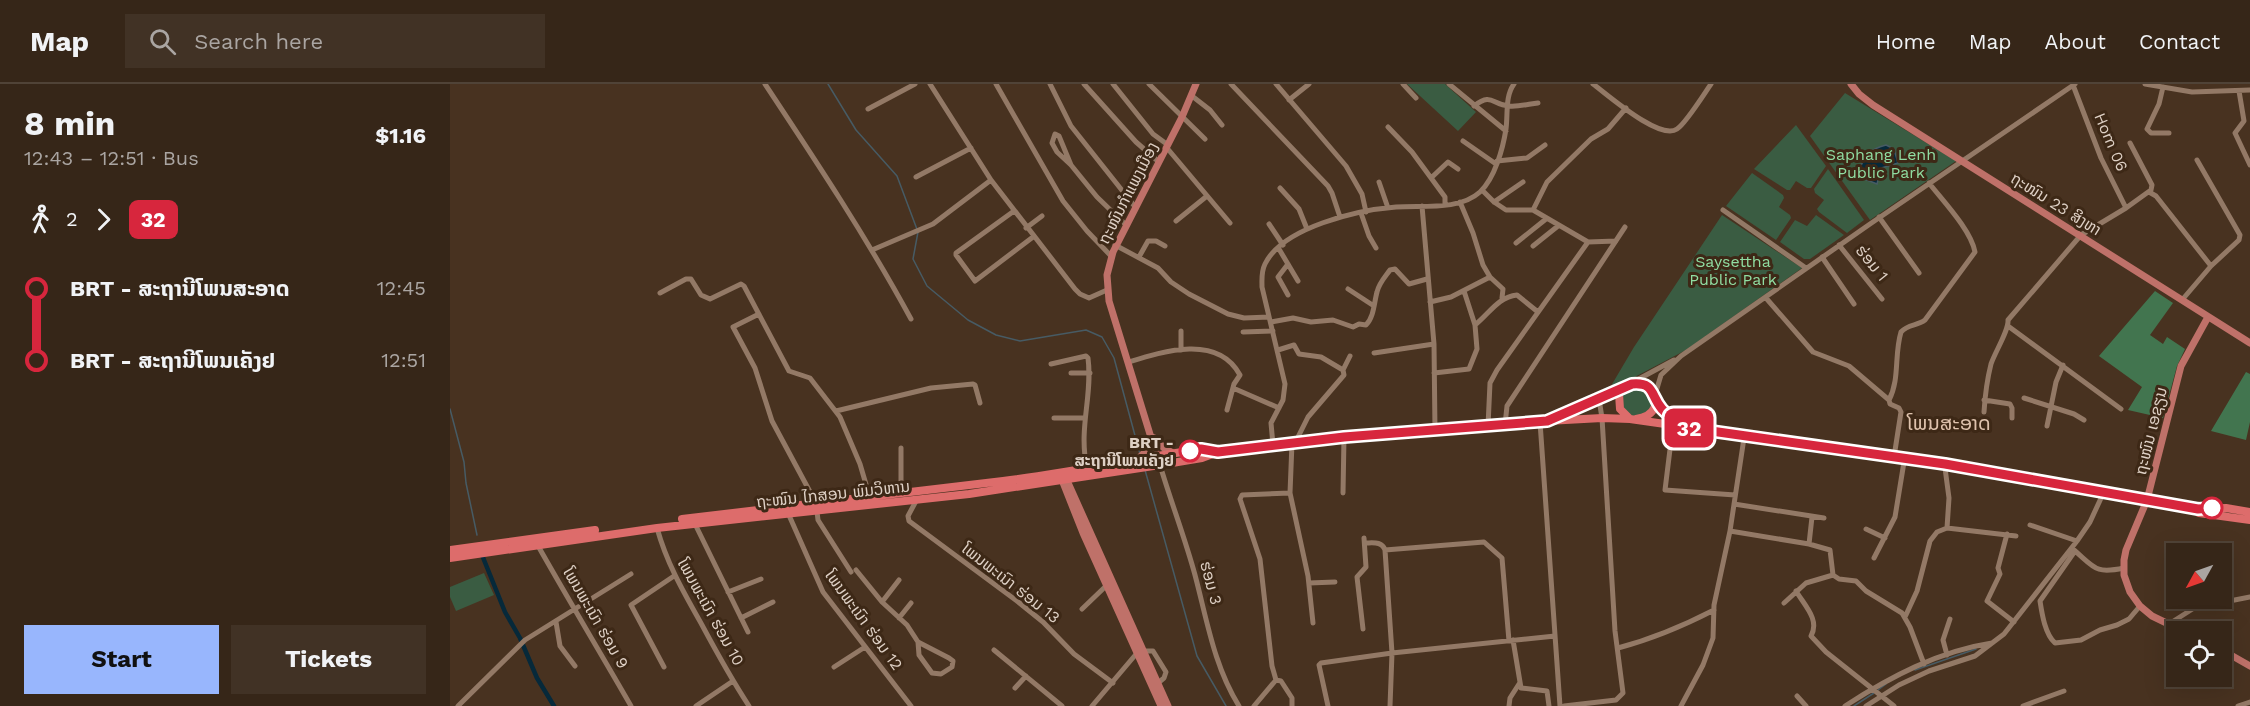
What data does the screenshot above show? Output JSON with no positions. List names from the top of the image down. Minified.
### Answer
{"streets":{"highway":["ຖະໜົນ ໄກສອນ ພົມວິຫານ"],"main road":["ຖະໜົນກຳແພງເມືອງ","ຖະໜົນ 23 ສິງຫາ","ຖະໜົນ ເອຊຽນ"],"street":["Hom 06","ຮ່ອມ 1","ໂພນພະເນົາ ຮ່ອມ 13","ຮ່ອມ 3","ໂພນພະເນົາ ຮ່ອມ 10","ໂພນພະເນົາ ຮ່ອມ 9","ໂພນພະເນົາ ຮ່ອມ 12"]},"crossings":[["ຖະໜົນກຳແພງເມືອງ","ຖະໜົນ ໄກສອນ ພົມວິຫານ"],["ຖະໜົນກຳແພງເມືອງ","ຮ່ອມ 3"],["ຖະໜົນ 23 ສິງຫາ","ຖະໜົນ ເອຊຽນ"],["ຖະໜົນ ເອຊຽນ","ຖະໜົນ ໄກສອນ ພົມວິຫານ"],["ຖະໜົນ ໄກສອນ ພົມວິຫານ","ໂພນພະເນົາ ຮ່ອມ 13"],["ຖະໜົນ ໄກສອນ ພົມວິຫານ","ຮ່ອມ 3"],["ຖະໜົນ ໄກສອນ ພົມວິຫານ","ໂພນພະເນົາ ຮ່ອມ 10"],["ຖະໜົນ ໄກສອນ ພົມວິຫານ","ໂພນພະເນົາ ຮ່ອມ 9"],["ຖະໜົນ ໄກສອນ ພົມວິຫານ","ໂພນພະເນົາ ຮ່ອມ 12"]],"districts":["ໂພນສະອາດ"],"parks":["Saphang Lenh Public Park","Saysettha Public Park"],"places":["BRT - ສະຖານີໂພນເຄັງຢ"],"lines":["bus line 32"],"north":"bottom left","page":{"header":"Map","search":"Search here","nav":["Home","Map","About","Contact"],"heading":["8 min","12:43 – 12:51 · Bus","$1.16"],"on_map":"32","legs":["2","32"],"list":[{"name":"BRT - ສະຖານີໂພນສະອາດ","value":"12:45"},{"name":"BRT - ສະຖານີໂພນເຄັງຢ","value":"12:51"}],"buttons":["Start","Tickets"]}}
